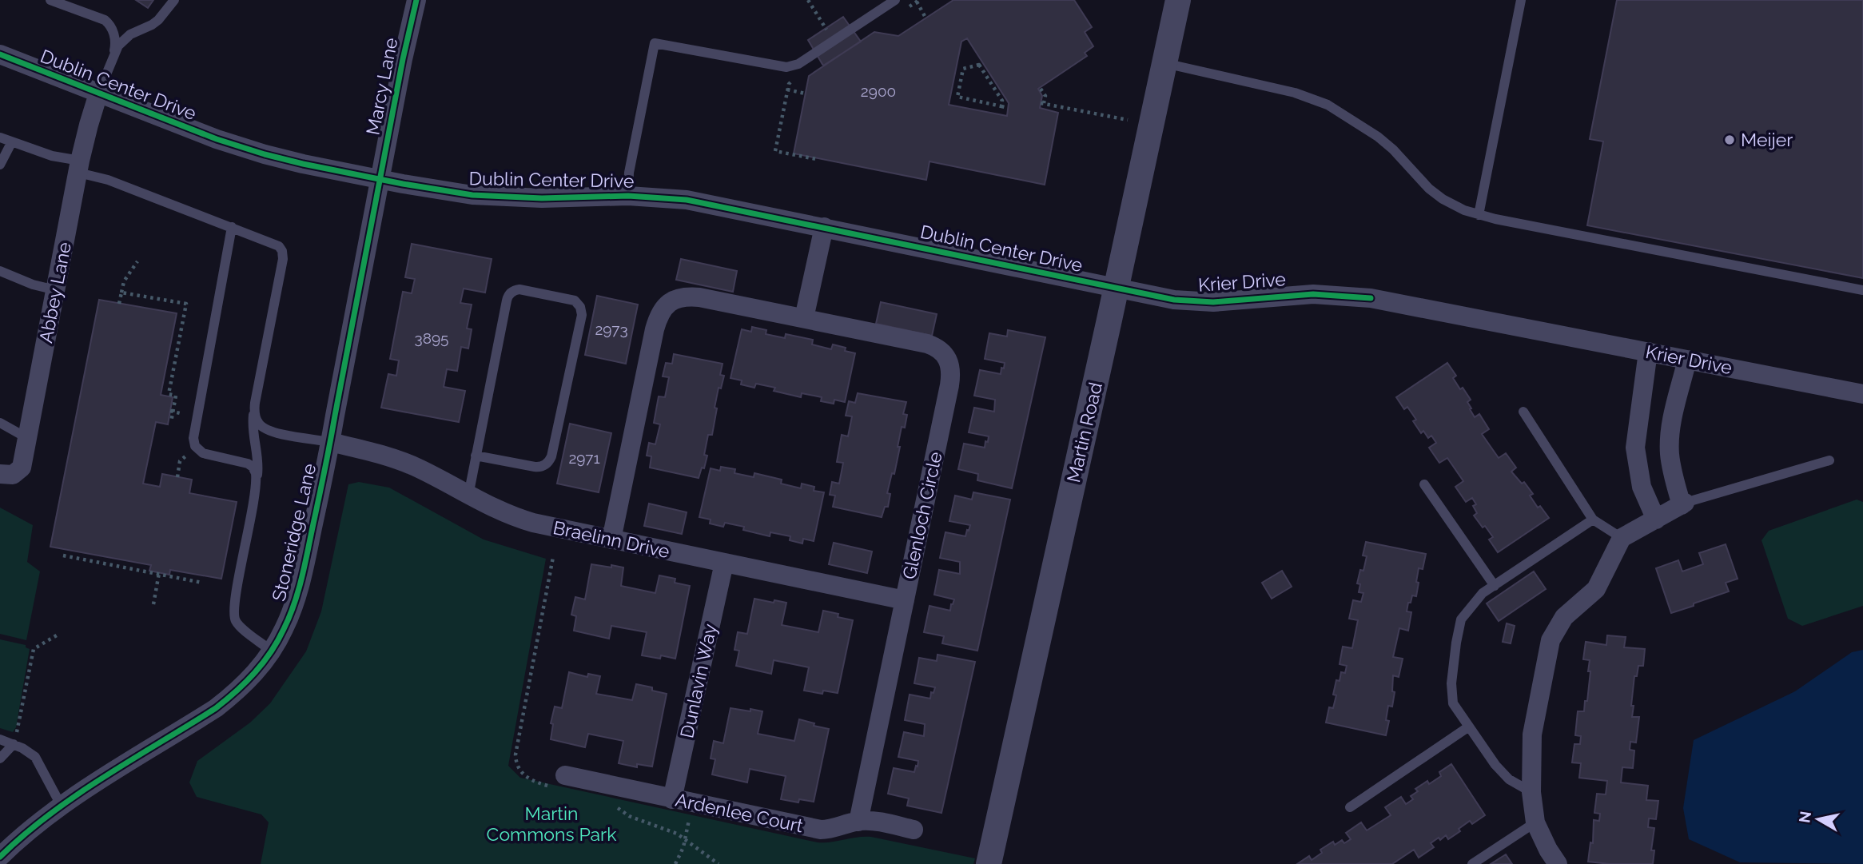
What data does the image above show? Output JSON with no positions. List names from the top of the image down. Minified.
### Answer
{"streets":{"street":["Dublin Center Drive","Marcy Lane","Krier Drive","Abbey Lane","Martin Road","Glenloch Circle","Stoneridge Lane","Braelinn Drive","Dunlavin Way","Ardenlee Court"]},"crossings":[["Dublin Center Drive","Marcy Lane"],["Dublin Center Drive","Krier Drive"],["Dublin Center Drive","Abbey Lane"],["Dublin Center Drive","Martin Road"],["Dublin Center Drive","Stoneridge Lane"],["Marcy Lane","Stoneridge Lane"],["Krier Drive","Martin Road"],["Glenloch Circle","Braelinn Drive"],["Glenloch Circle","Ardenlee Court"],["Stoneridge Lane","Braelinn Drive"],["Braelinn Drive","Dunlavin Way"],["Dunlavin Way","Ardenlee Court"]],"parks":["Martin Commons Park"],"places":["Meijer"],"house_numbers":["2900","2973","3895","2971"],"north":"left"}
